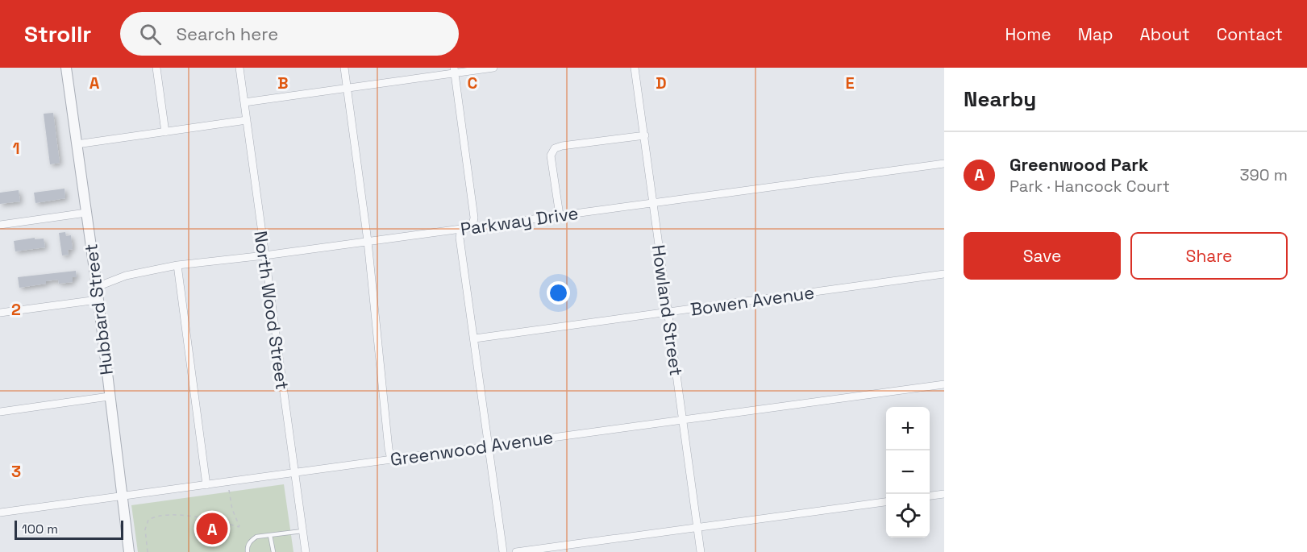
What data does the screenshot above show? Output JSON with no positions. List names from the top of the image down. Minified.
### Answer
{"streets":{"street":["Parkway Drive","Bowen Avenue","Hubbard Street","North Wood Street","Howland Street","Greenwood Avenue"]},"crossings":[["Parkway Drive","Hubbard Street"],["Parkway Drive","North Wood Street"],["Parkway Drive","Howland Street"],["Bowen Avenue","Howland Street"],["Hubbard Street","Greenwood Avenue"],["North Wood Street","Greenwood Avenue"],["Howland Street","Greenwood Avenue"]],"scale_bar":"100 m","page":{"header":"Strollr","search":"Search here","nav":["Home","Map","About","Contact"],"heading":"Nearby","list":[{"mark":"A","name":"Greenwood Park","note":"Park · Hancock Court","value":"390 m"}],"buttons":["Save","Share"],"map_buttons":["+","−"],"pins":"A","scale":"100 m"},"grid":{"columns":["A","B","C","D","E"],"rows":["1","2","3"]}}
